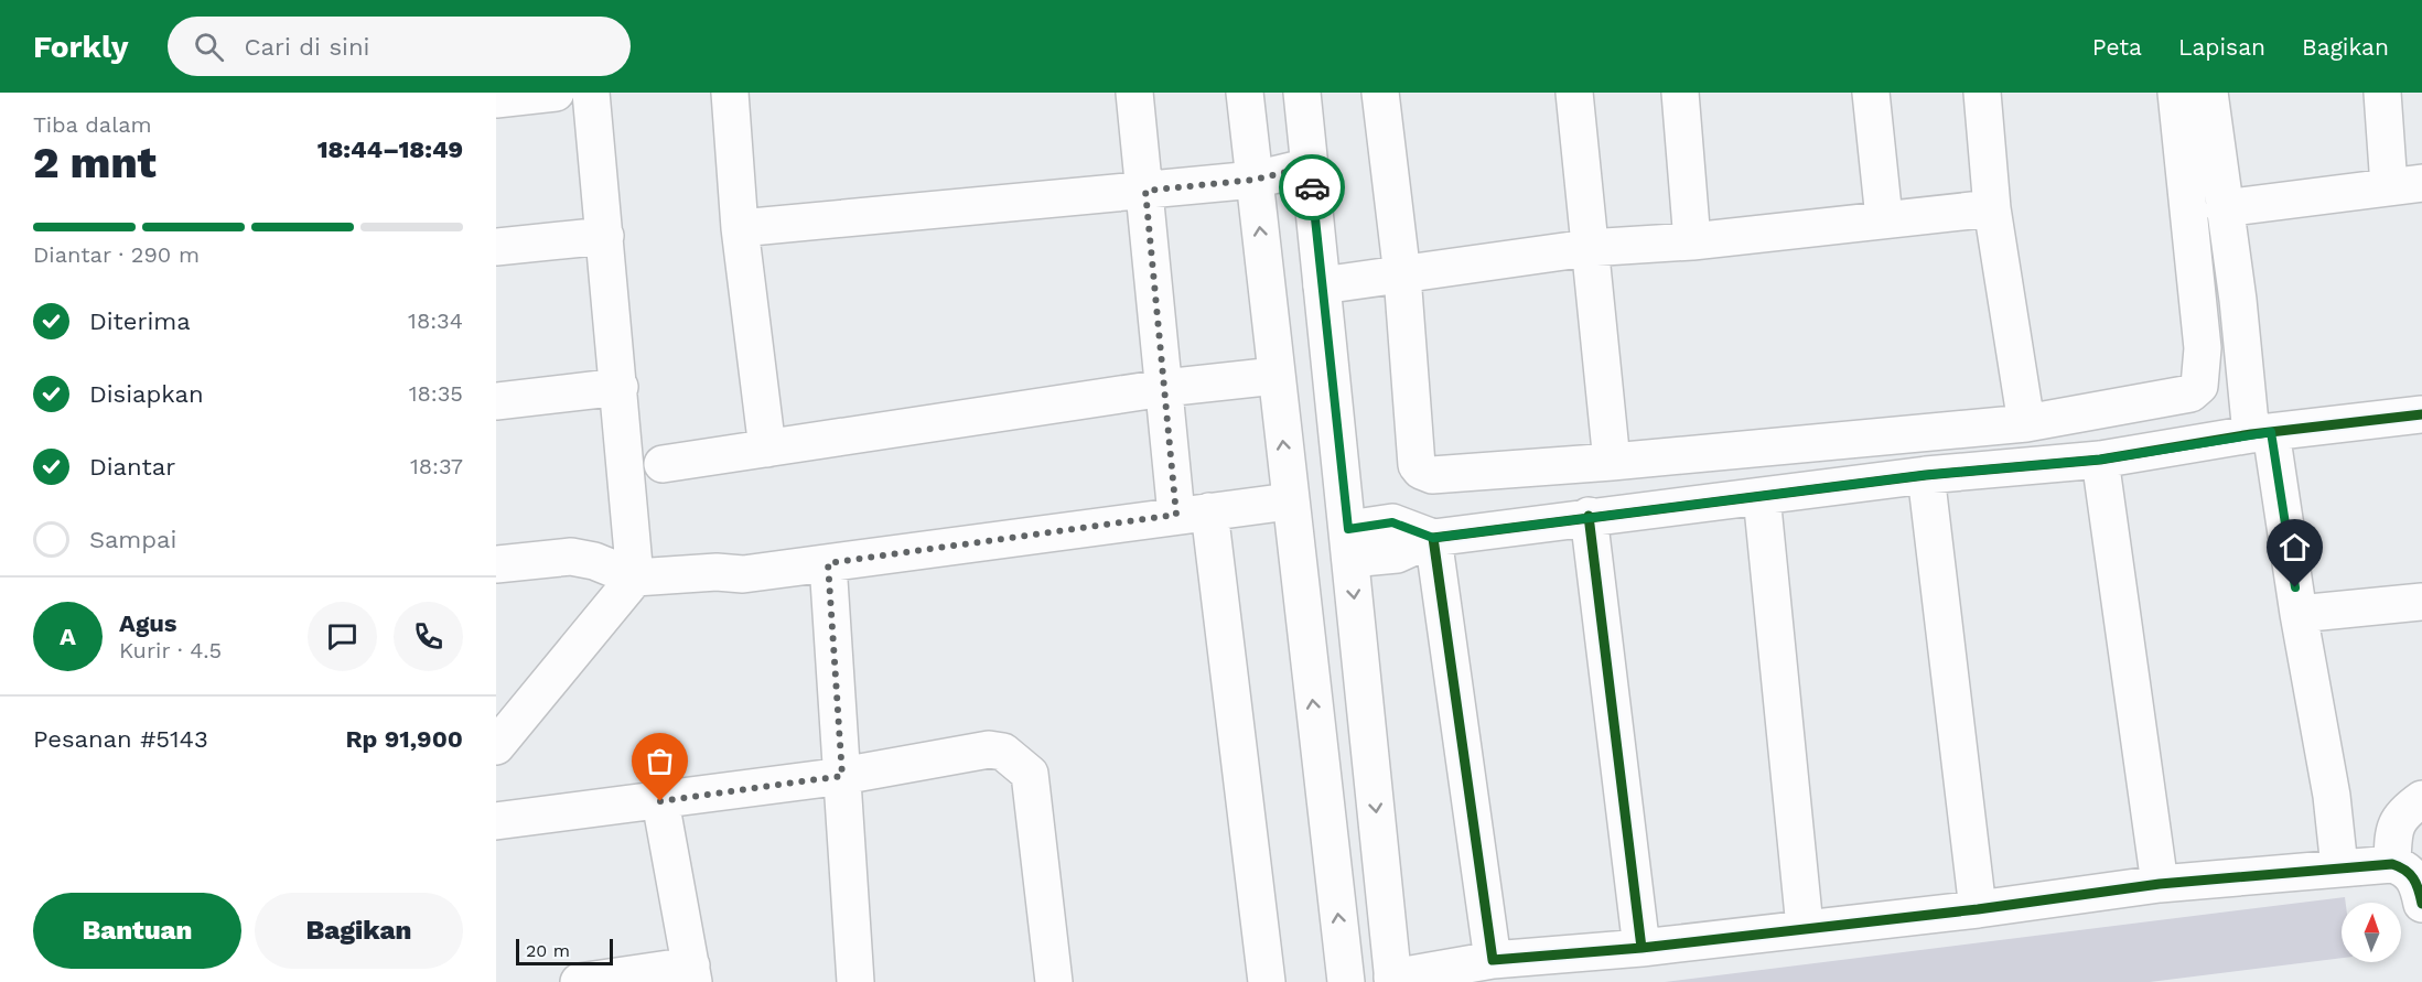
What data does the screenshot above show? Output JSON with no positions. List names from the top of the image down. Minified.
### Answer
{"scale_bar":"20 m","north":"top","page":{"header":"Forkly","search":"Cari di sini","nav":["Peta","Lapisan","Bagikan"],"heading":["2 mnt","Tiba dalam","18:44–18:49"],"panel":["Agus","Kurir · 4.5","Pesanan #5143","Rp 91,900"],"bar":"Diantar · 290 m","list":[["Diterima","18:34"],["Disiapkan","18:35"],["Diantar","18:37"],"Sampai"],"round":"A","buttons":["Bantuan","Bagikan"],"scale":"20 m"}}
